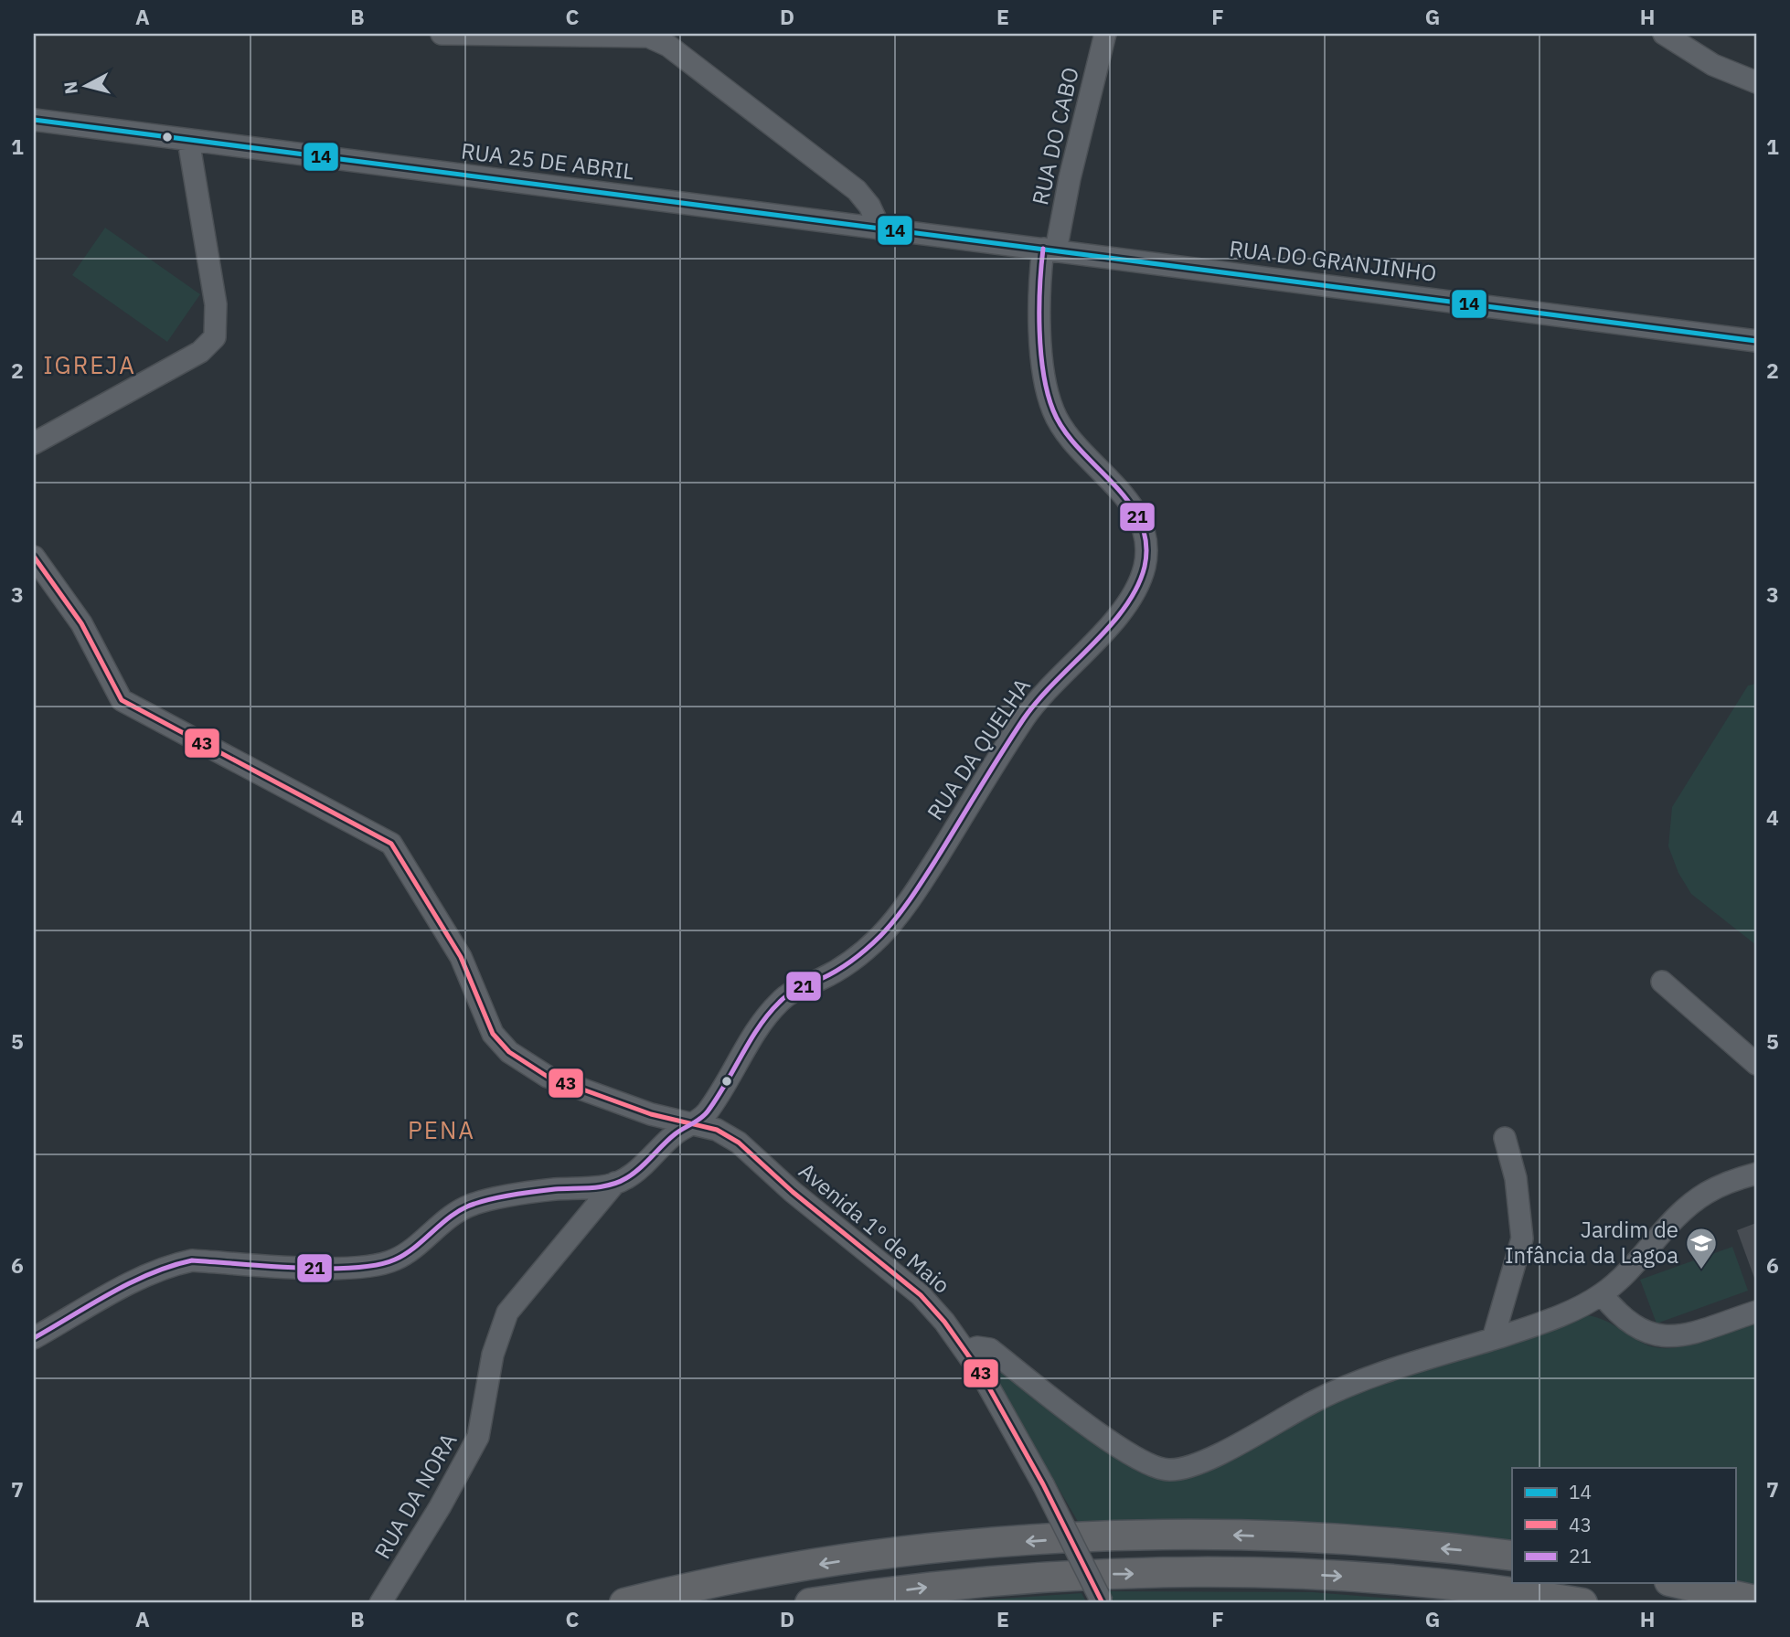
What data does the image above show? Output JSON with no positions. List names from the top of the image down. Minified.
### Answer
{"streets":{"street":["RUA DO CABO","RUA 25 DE ABRIL","RUA DO GRANJINHO","RUA DA QUELHA","Avenida 1º de Maio","RUA DA NORA"]},"crossings":[["RUA DO CABO","RUA 25 DE ABRIL"],["RUA DO CABO","RUA DO GRANJINHO"],["RUA DO CABO","RUA DA QUELHA"],["RUA 25 DE ABRIL","RUA DO GRANJINHO"],["RUA 25 DE ABRIL","RUA DA QUELHA"],["RUA DO GRANJINHO","RUA DA QUELHA"],["RUA DA QUELHA","Avenida 1º de Maio"],["RUA DA QUELHA","RUA DA NORA"]],"districts":["IGREJA","PENA"],"places":{"school or university":["Jardim de Infância da Lagoa"]},"lines":["transit line 14","transit line 21","transit line 43"],"legend":["14","43","21"],"north":"left","grid":{"columns":["A","B","C","D","E","F","G","H"],"rows":["1","2","3","4","5","6","7"]}}
